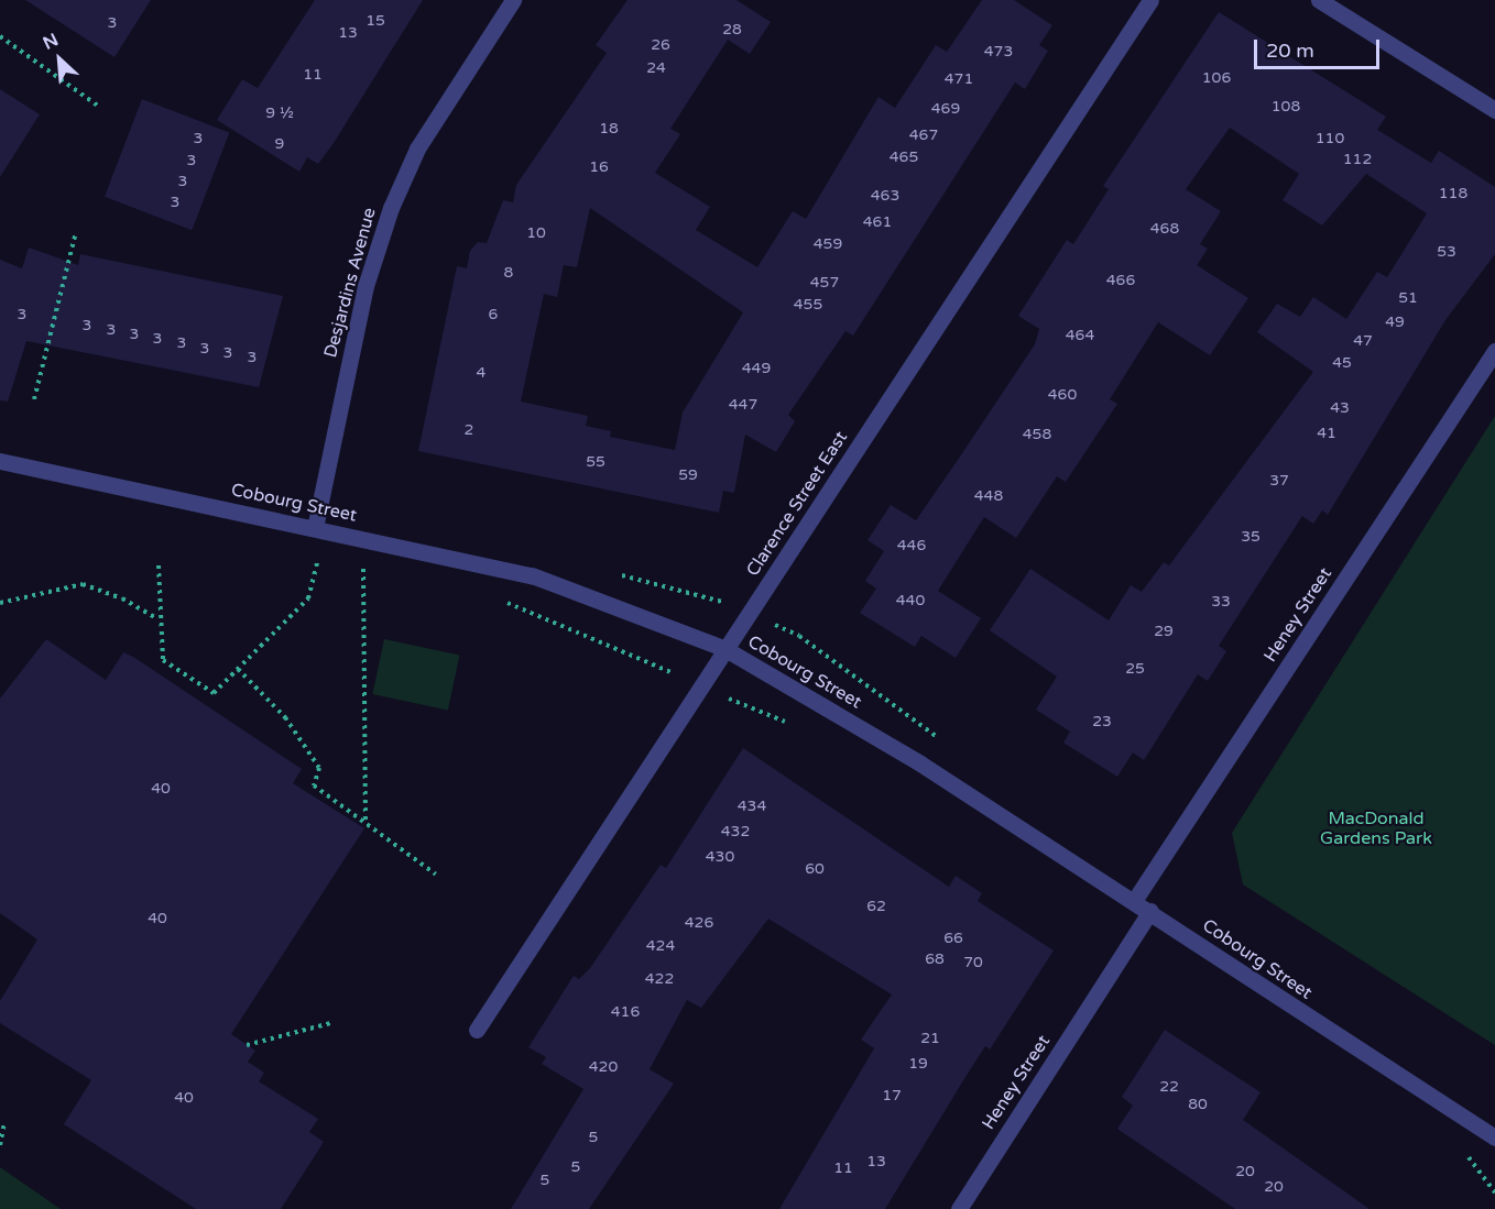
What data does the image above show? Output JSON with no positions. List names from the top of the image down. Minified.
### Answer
{"streets":{"street":["Desjardins Avenue","Cobourg Street","Clarence Street East","Heney Street"]},"crossings":[["Desjardins Avenue","Cobourg Street"],["Cobourg Street","Clarence Street East"],["Cobourg Street","Heney Street"]],"parks":["MacDonald Gardens Park"],"house_numbers":["15","3","28","13","26","473","24","11","106","471","108","469","9 ½","18","467","3","110","9","465","112","3","16","3","118","463","3","461","468","10","459","53","8","466","457","51","455","3","6","49","3","3","3","464","3","47","3","3","3","3","45","449","4","460","447","43","2","41","458","55","59","37","448","35","446","440","33","29","25","23","40","434","432","430","60","62","40","426","66","424","68","70","422","416","21","19","420","22","17","40","80","5","13","5","11","20","5","20"],"scale_bar":"20 m","north":"top left"}
